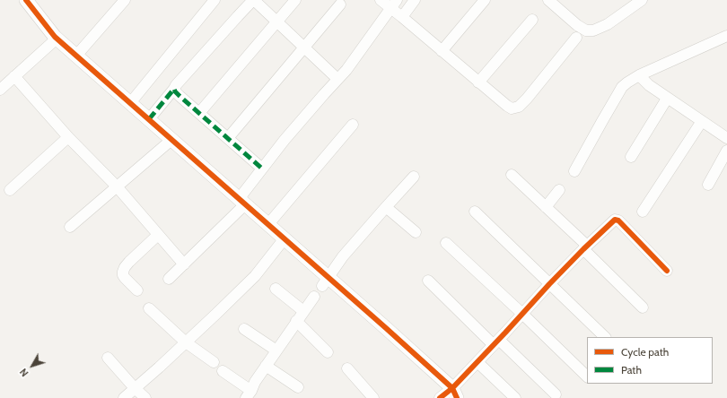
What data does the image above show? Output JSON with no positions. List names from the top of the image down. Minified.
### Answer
{"legend":["Cycle path","Path"],"north":"bottom left"}
